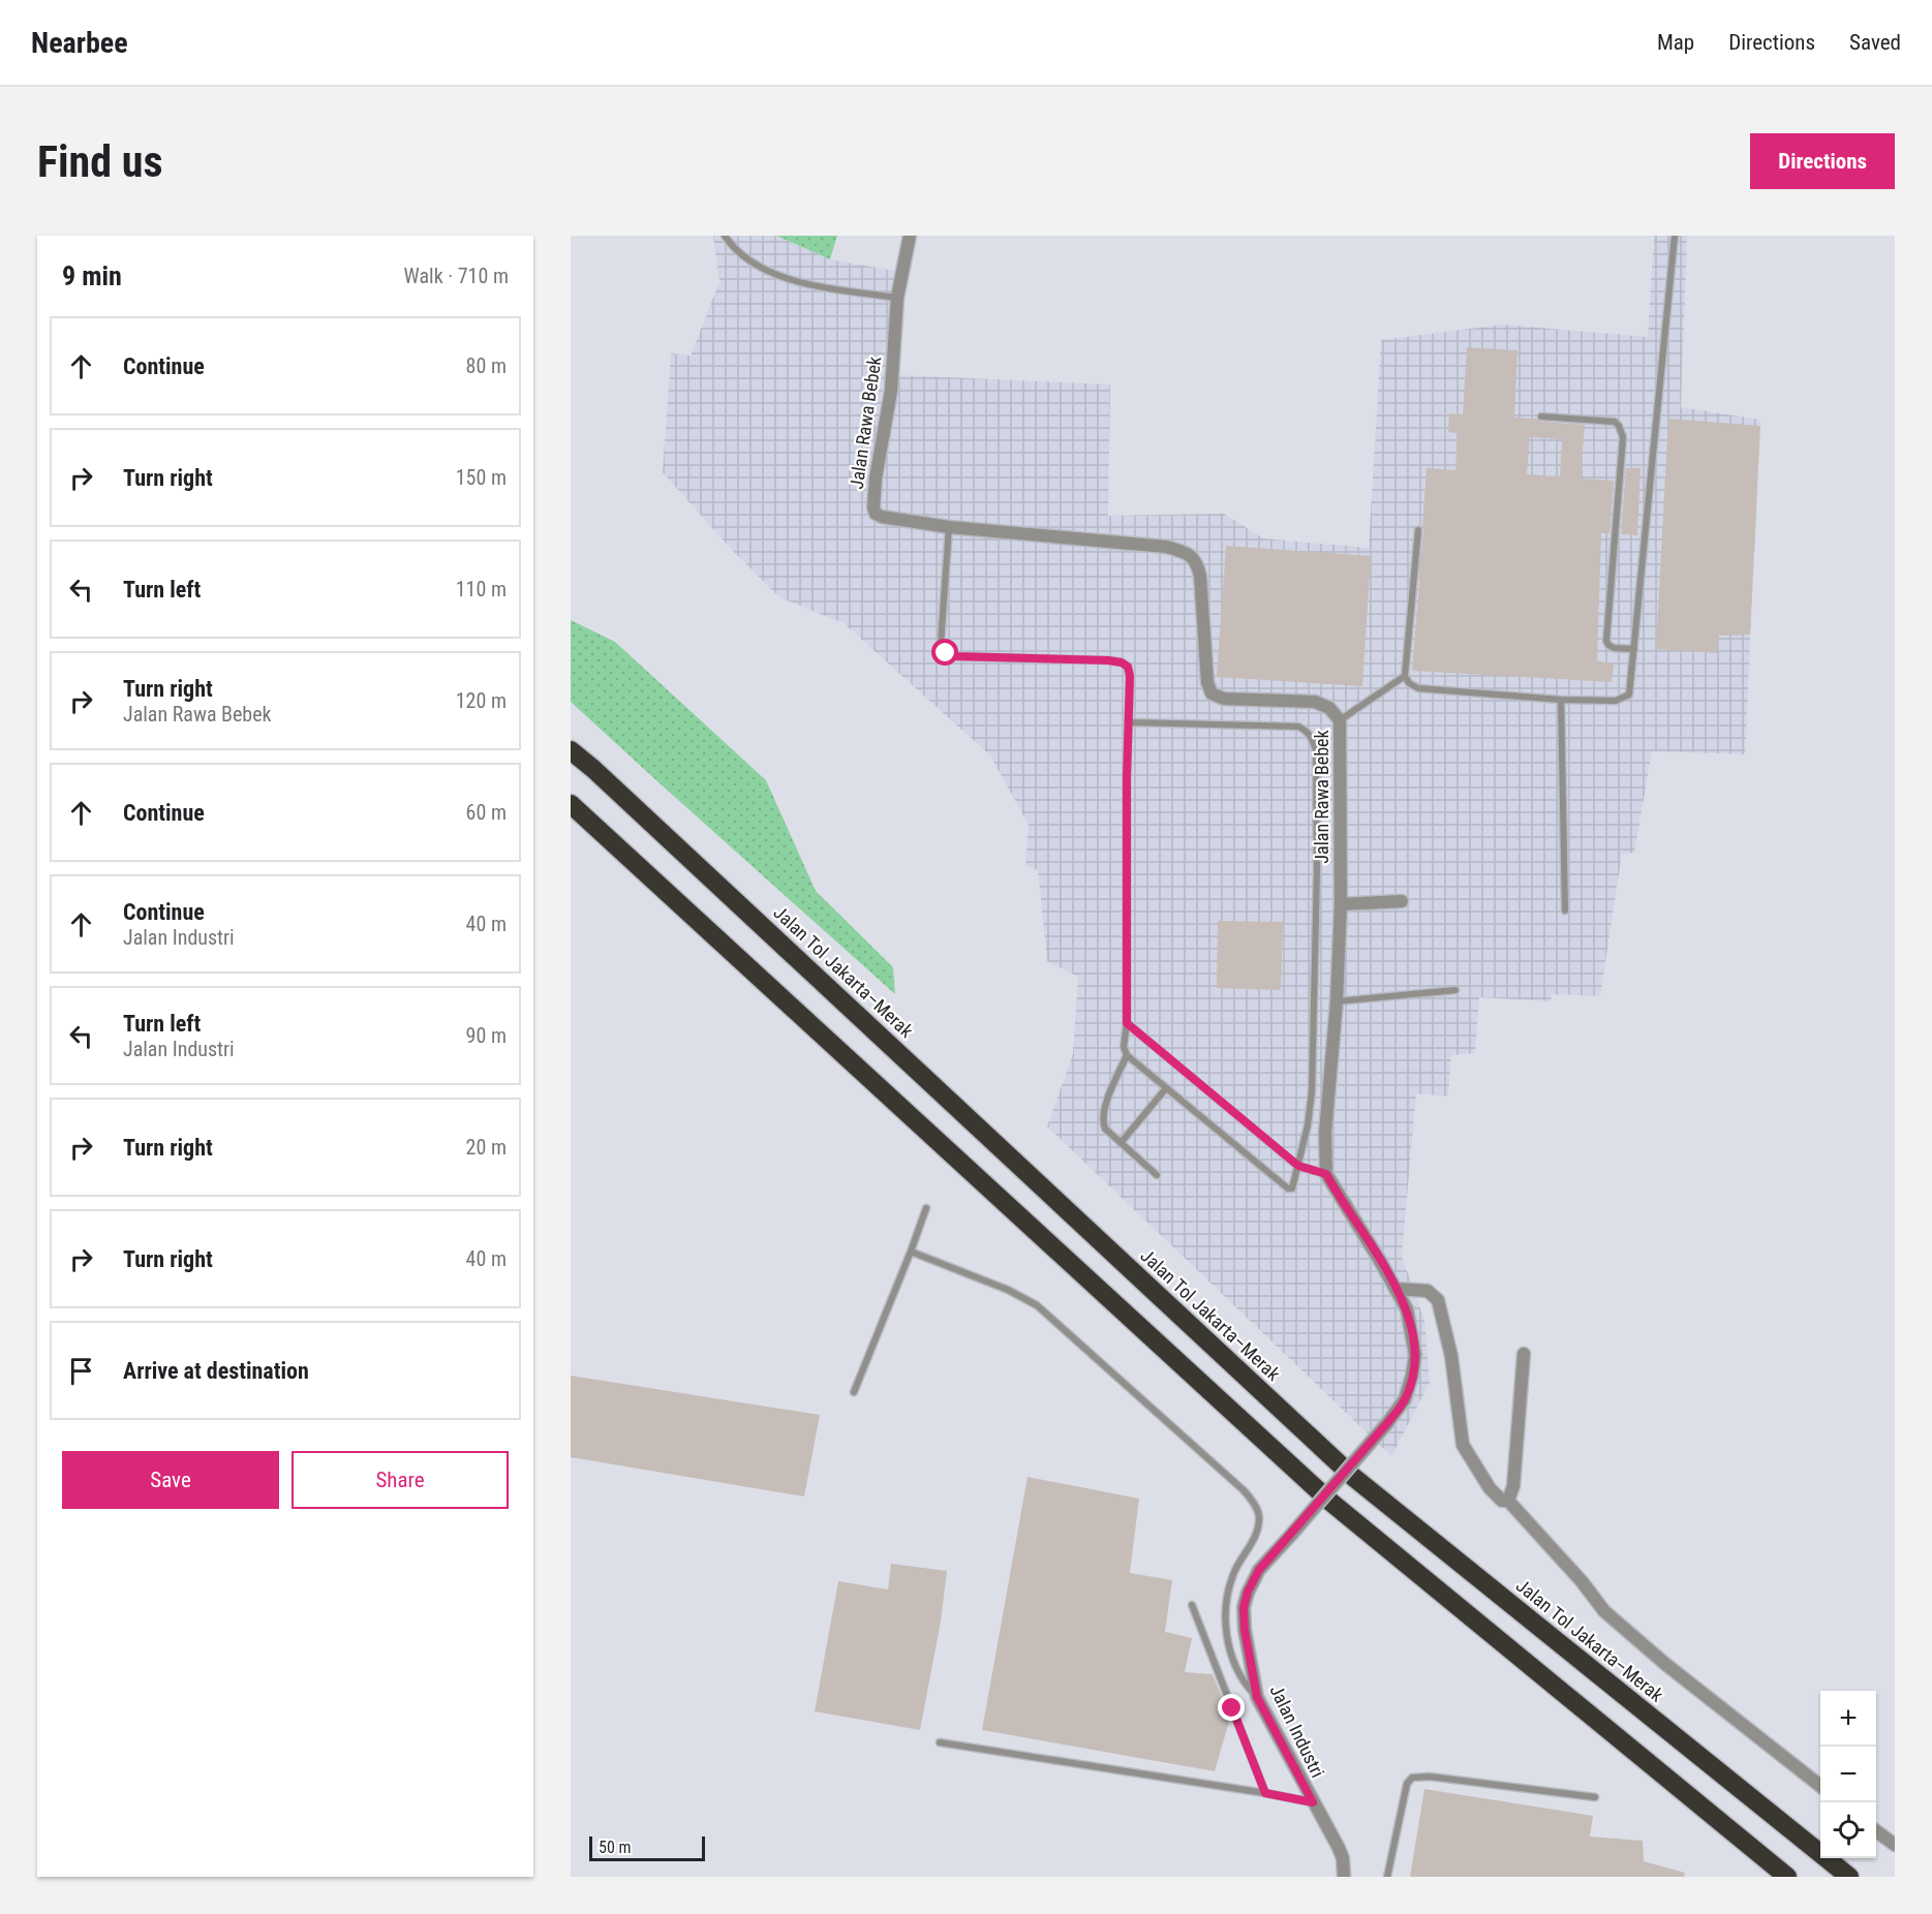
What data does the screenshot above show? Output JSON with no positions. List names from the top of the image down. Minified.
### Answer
{"streets":{"highway":["Jalan Tol Jakarta–Merak"],"street":["Jalan Rawa Bebek","Jalan Industri"]},"scale_bar":"50 m","page":{"header":"Nearbee","nav":["Map","Directions","Saved"],"buttons":["Directions",["Save","Share"]],"title":"Find us","heading":["9 min","Walk · 710 m"],"list":[["Continue","80 m"],["Turn right","150 m"],["Turn left","110 m"],["Turn right","Jalan Rawa Bebek","120 m"],["Continue","60 m"],["Continue","Jalan Industri","40 m"],["Turn left","Jalan Industri","90 m"],["Turn right","20 m"],["Turn right","40 m"],"Arrive at destination"],"map_buttons":["+","−"],"scale":"50 m"}}
